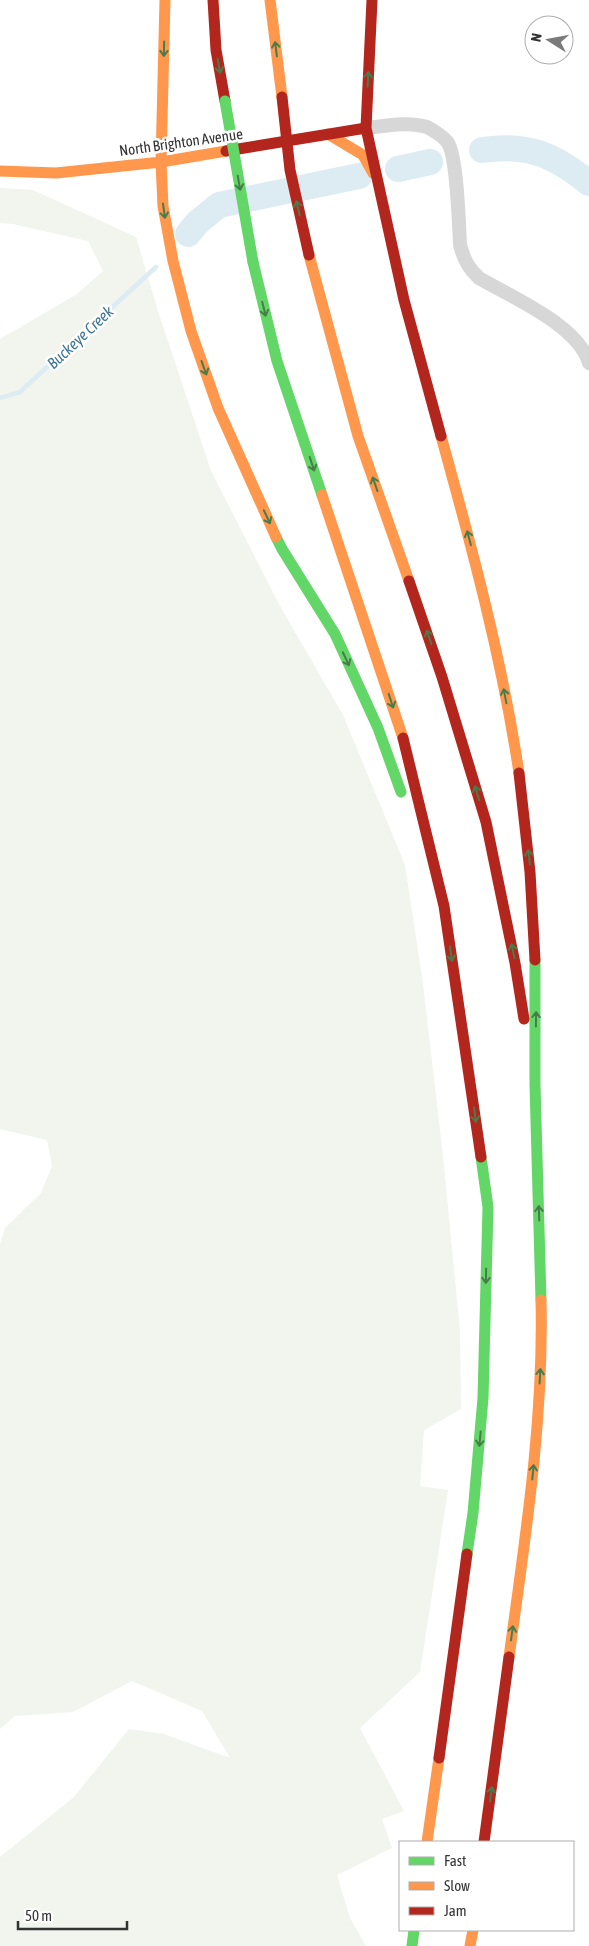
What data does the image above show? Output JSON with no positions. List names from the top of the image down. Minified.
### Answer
{"streets":{"main road":["North Brighton Avenue"]},"water":["Buckeye Creek"],"legend":["Fast","Slow","Jam"],"scale_bar":"50 m","north":"left"}
